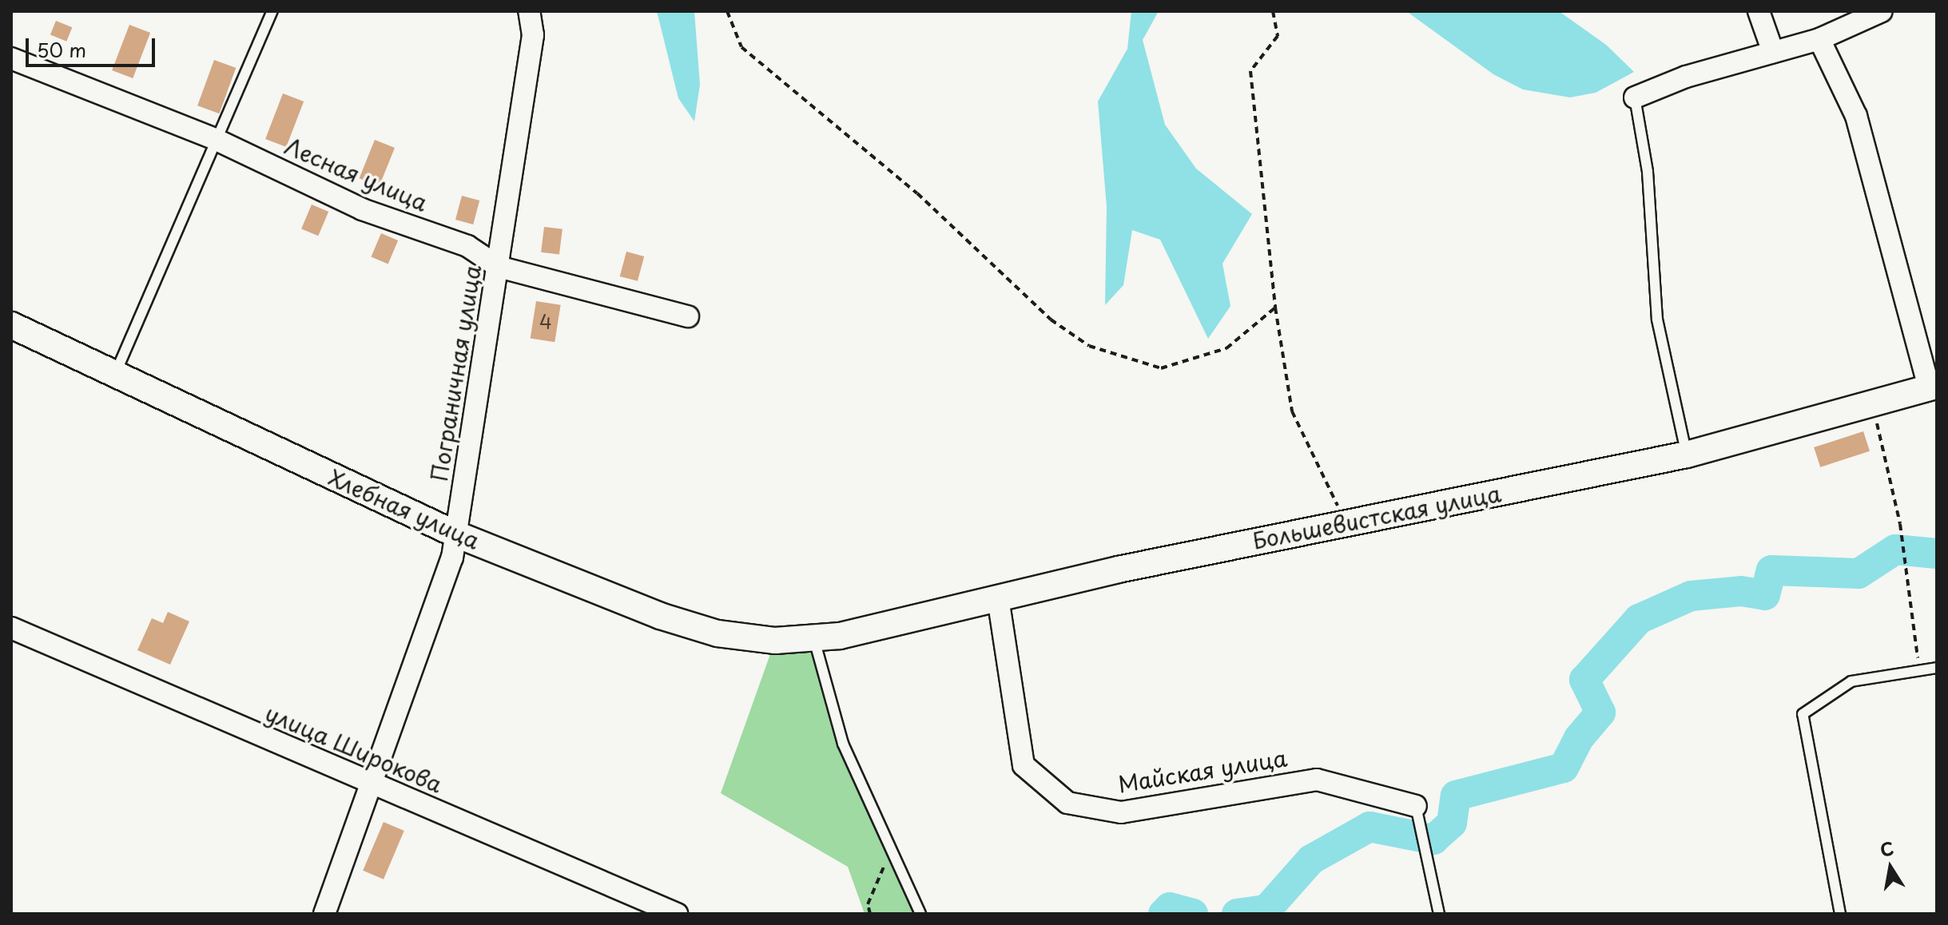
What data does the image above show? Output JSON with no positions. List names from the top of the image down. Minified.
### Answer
{"streets":{"street":["Лесная улица","Пограничная улица","Хлебная улица","Большевистская улица","улица Широкова","Майская улица"]},"crossings":[["Лесная улица","Пограничная улица"],["Пограничная улица","Хлебная улица"],["Пограничная улица","улица Широкова"],["Хлебная улица","Большевистская улица"],["Большевистская улица","Майская улица"]],"house_numbers":["4"],"scale_bar":"50 m","north":"top"}
